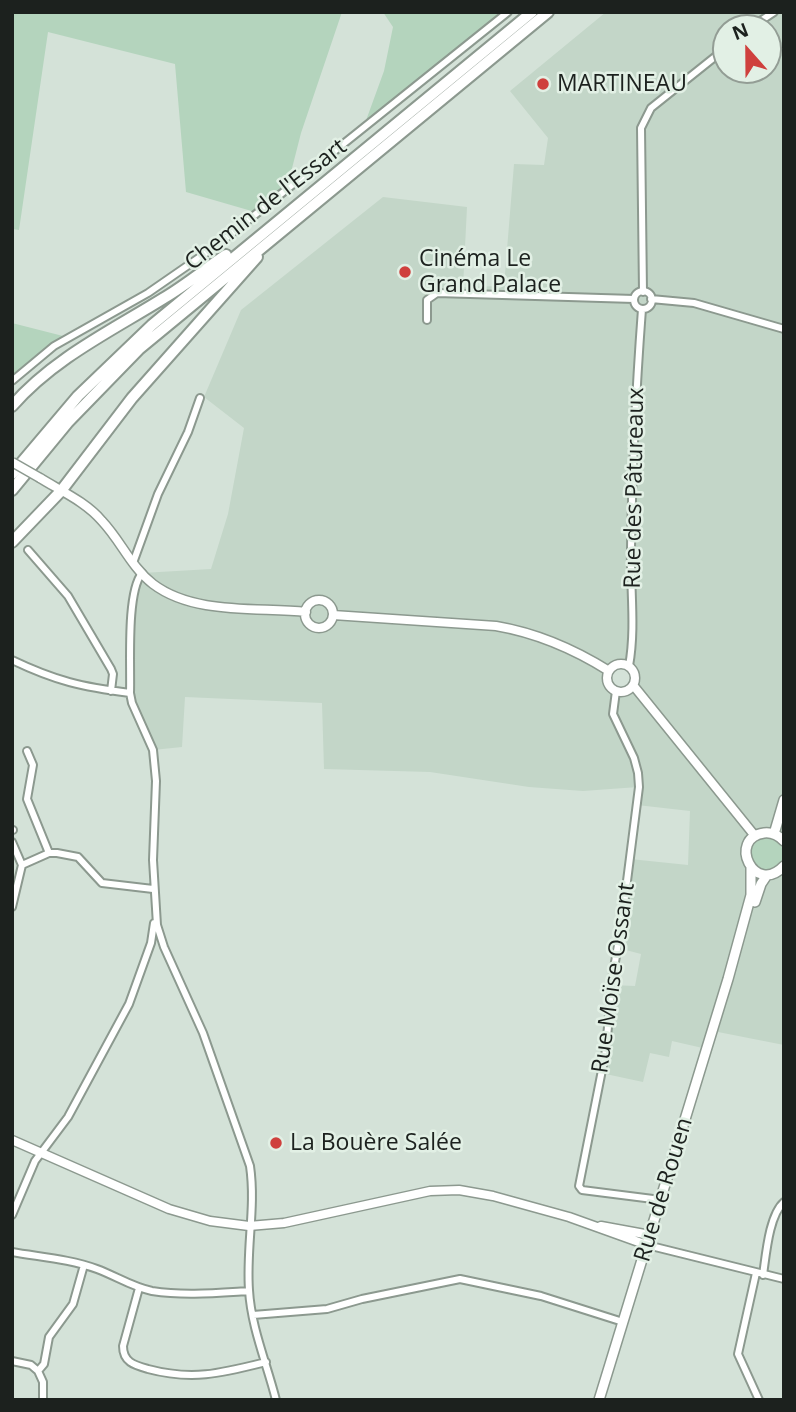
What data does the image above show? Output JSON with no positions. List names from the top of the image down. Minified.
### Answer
{"streets":{"main road":["Rue de Rouen"],"street":["Chemin de l'Essart","Rue des Pâtureaux","Rue Moïse Ossant"]},"crossings":[["Rue des Pâtureaux","Rue Moïse Ossant"],["Rue Moïse Ossant","Rue de Rouen"]],"places":["MARTINEAU","Cinéma Le Grand Palace","La Bouère Salée"],"north":"top"}
